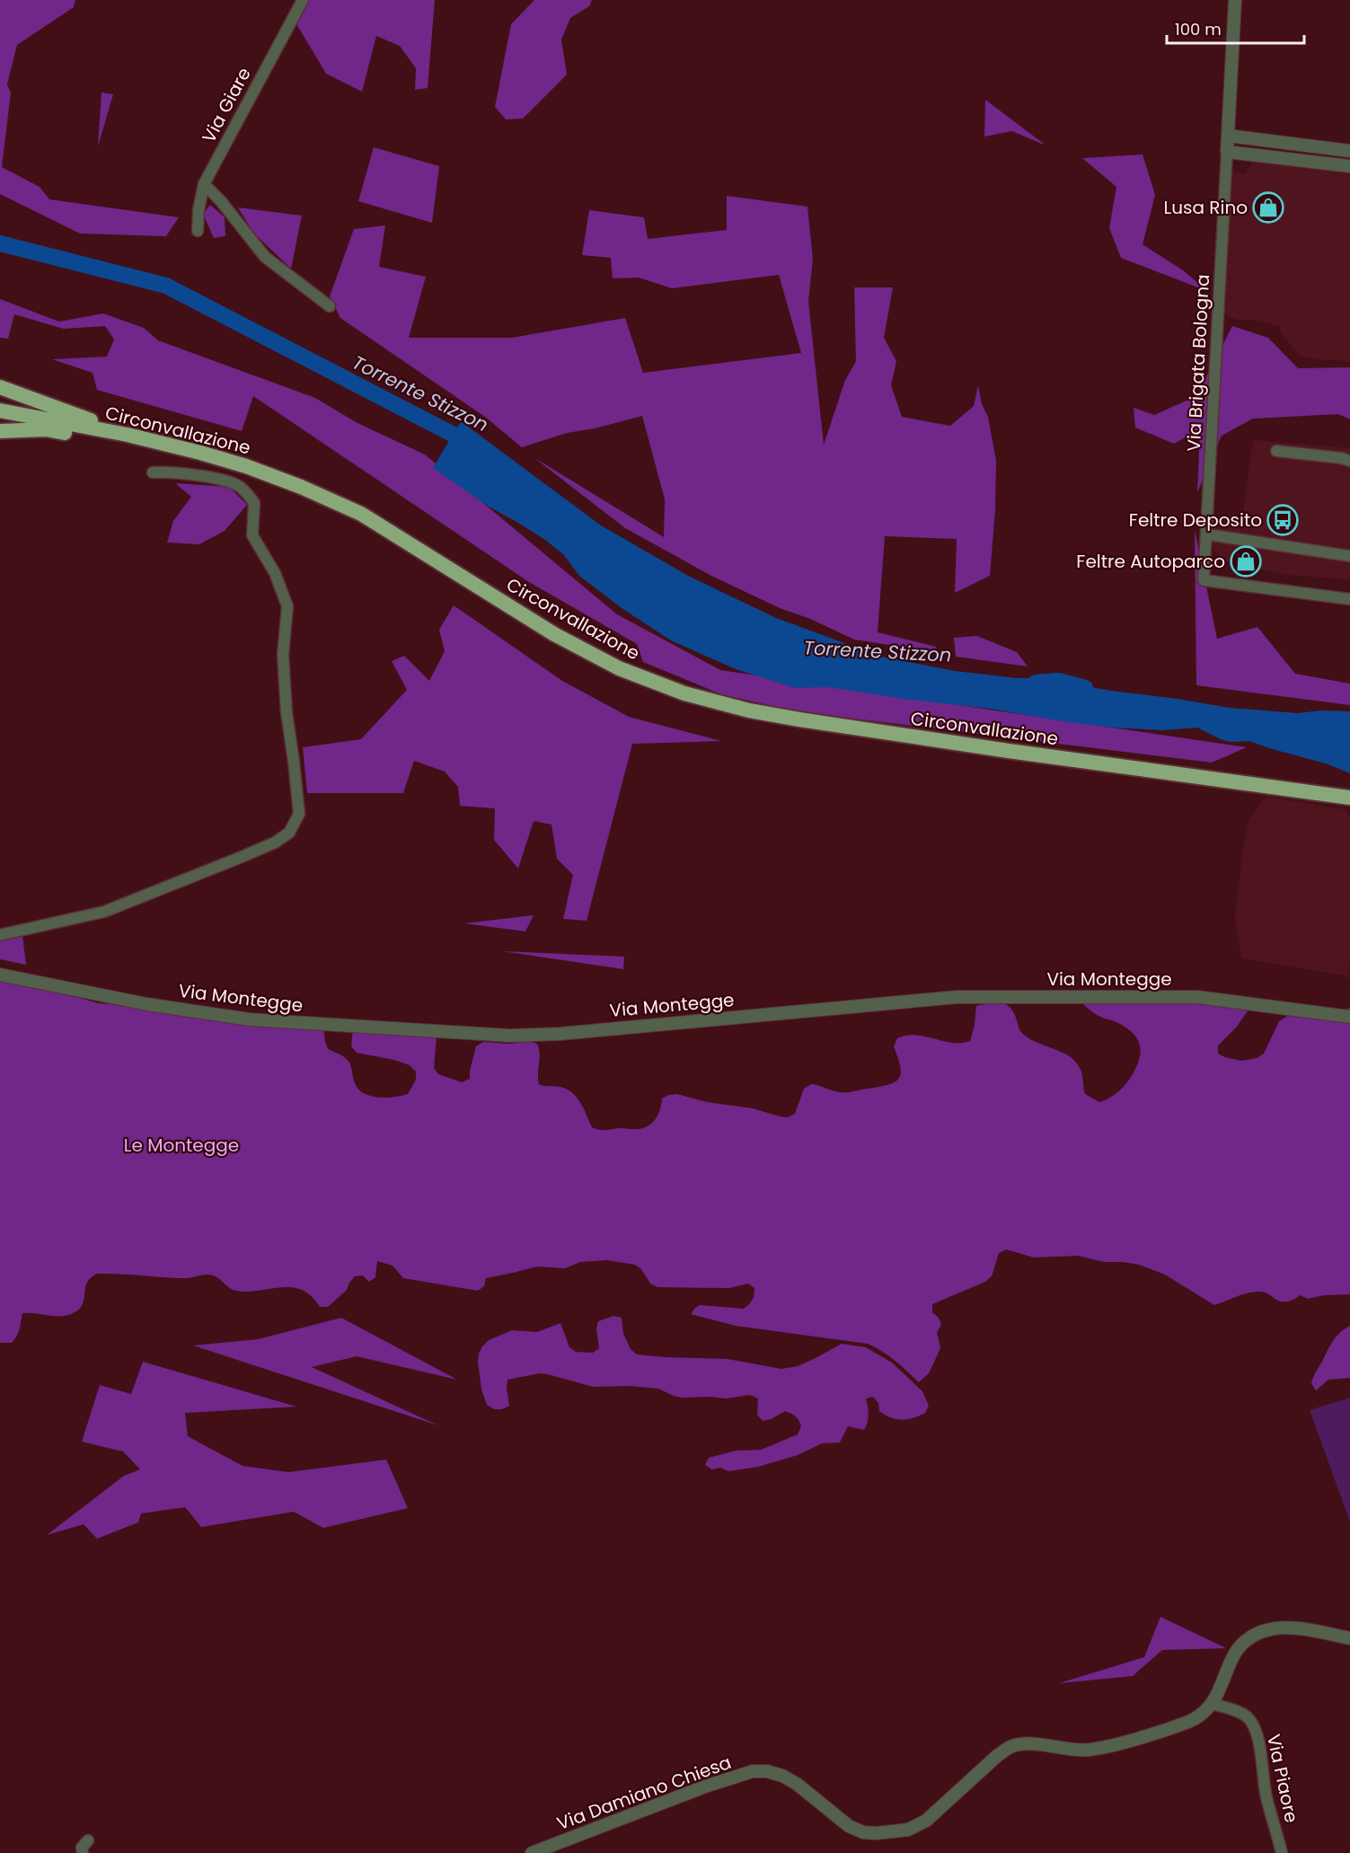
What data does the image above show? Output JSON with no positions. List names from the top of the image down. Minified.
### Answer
{"streets":{"highway":["Circonvallazione"],"street":["Via Giare","Via Brigata Bologna","Via Montegge","Via Piaore","Via Damiano Chiesa"]},"crossings":[["Via Piaore","Via Damiano Chiesa"]],"water":["Torrente Stizzon"],"parks":["Le Montegge"],"places":{"shop":["Lusa Rino","Feltre Autoparco"],"bus stop":["Feltre Deposito"]},"scale_bar":"100 m"}
